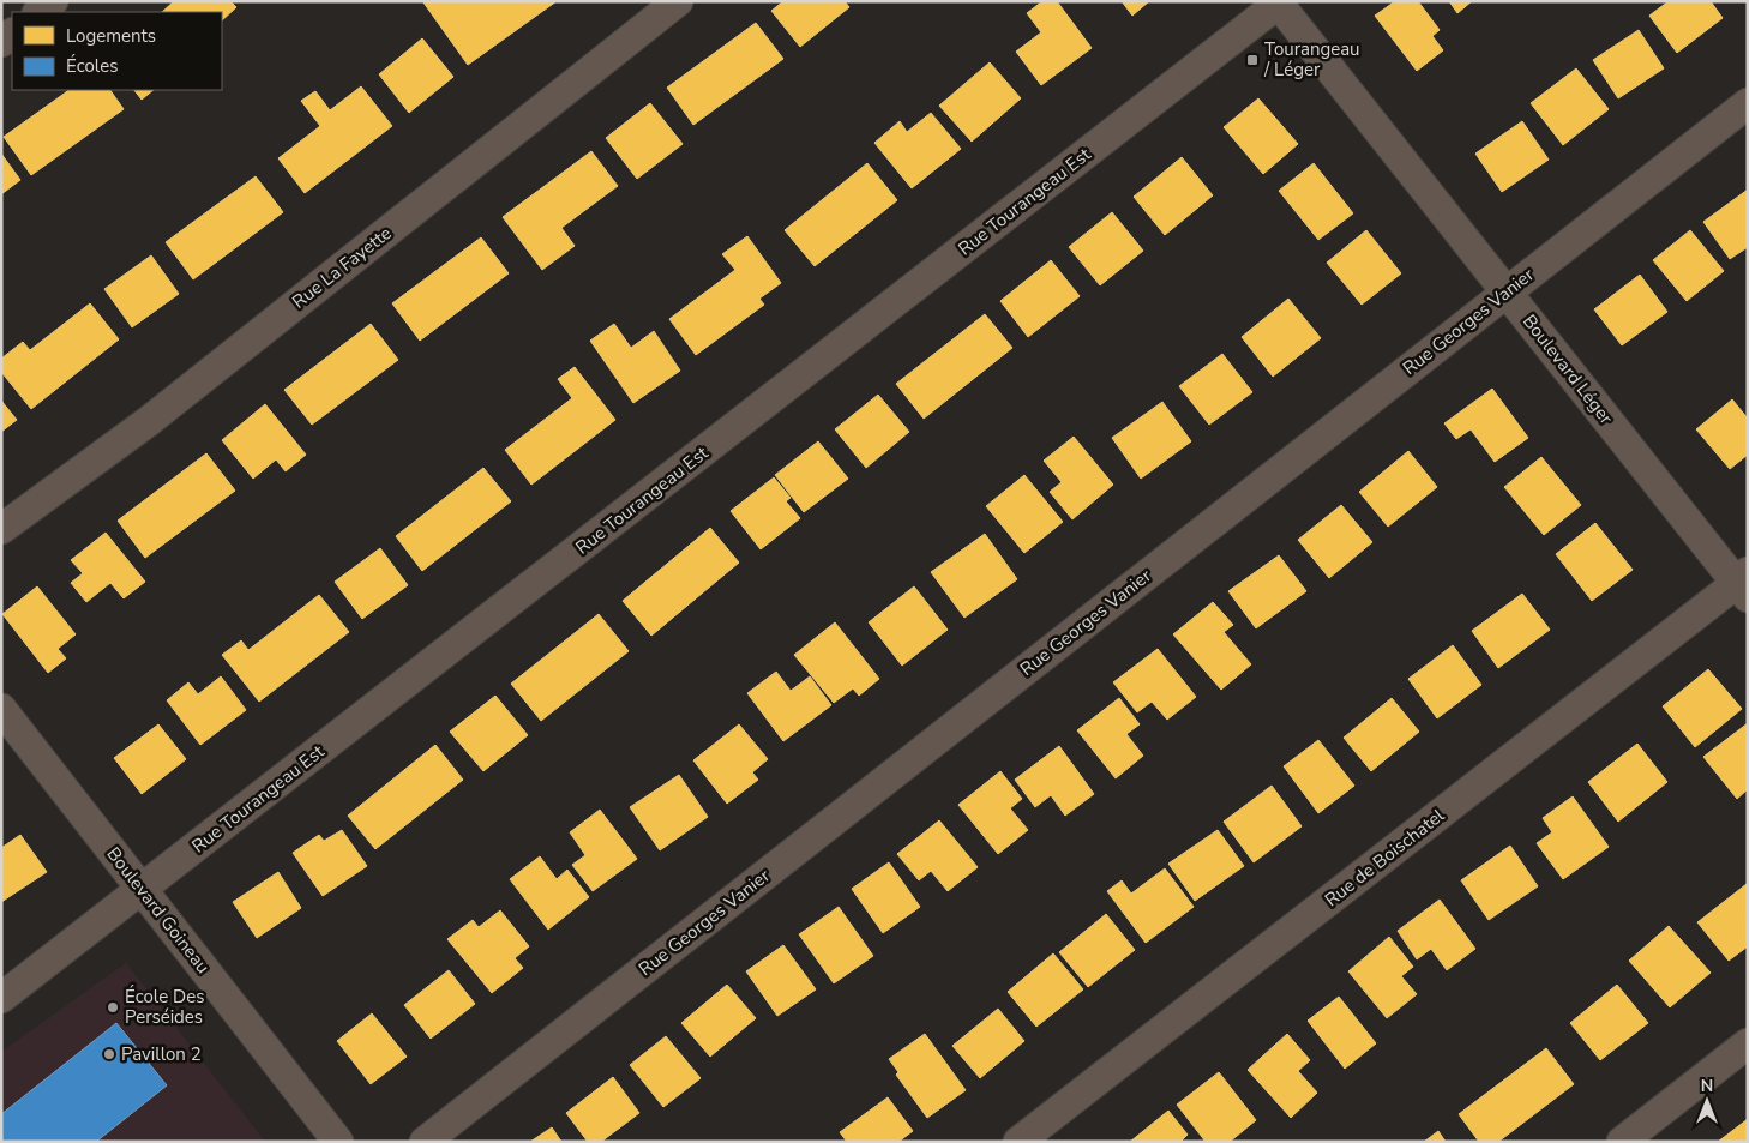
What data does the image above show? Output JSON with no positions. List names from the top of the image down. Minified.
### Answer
{"streets":{"street":["Rue Tourangeau Est","Rue La Fayette","Rue Georges Vanier","Boulevard Léger","Rue de Boischatel","Boulevard Goineau"]},"crossings":[["Rue Tourangeau Est","Boulevard Léger"],["Rue Tourangeau Est","Boulevard Goineau"],["Rue Georges Vanier","Boulevard Léger"],["Boulevard Léger","Rue de Boischatel"]],"places":{"transit":["Tourangeau / Léger"],"other":["École Des Perséides","Pavillon 2"]},"legend":["Logements","Écoles"],"north":"top"}
